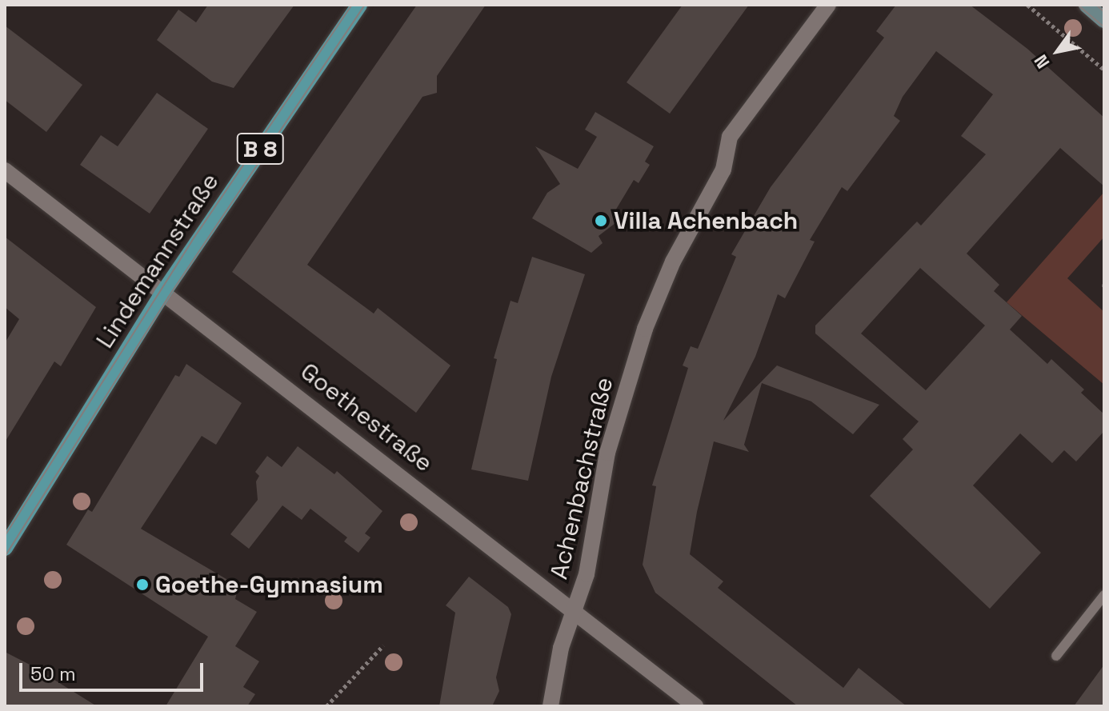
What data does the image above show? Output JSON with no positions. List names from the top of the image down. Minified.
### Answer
{"streets":{"main road":["B 8","Lindemannstraße"],"street":["Goethestraße","Achenbachstraße"]},"crossings":[["Lindemannstraße","Goethestraße"],["Goethestraße","Achenbachstraße"]],"places":["Villa Achenbach","Goethe-Gymnasium"],"scale_bar":"50 m","north":"bottom left"}
